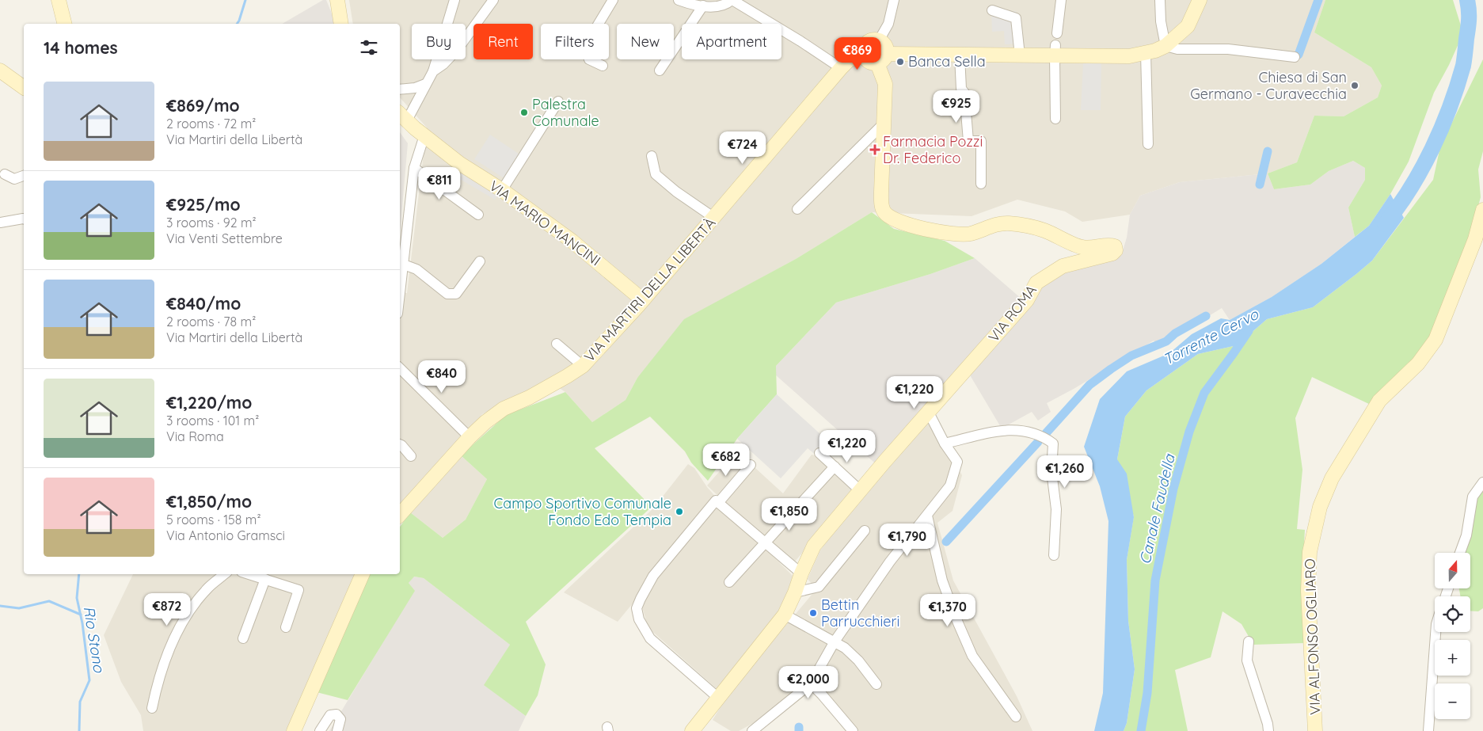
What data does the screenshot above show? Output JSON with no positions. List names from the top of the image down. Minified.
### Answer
{"streets":{"street":["VIA MARIO MANCINI","VIA MARTIRI DELLA LIBERTÀ","VIA ROMA","VIA ALFONSO OGLIARO"]},"crossings":[["VIA MARIO MANCINI","VIA MARTIRI DELLA LIBERTÀ"],["VIA MARTIRI DELLA LIBERTÀ","VIA ROMA"]],"water":["Torrente Cervo","Canale Faudella","Rio Stono"],"places":{"other":["Banca Sella","Chiesa di San Germano - Curavecchia","Palestra Comunale","Campo Sportivo Comunale Fondo Edo Tempia","Bettin Parrucchieri"],"health":["Farmacia Pozzi Dr. Federico"]},"north":"top","page":{"chip":["Buy","Rent","Filters","New","Apartment"],"heading":"14 homes","price":["€869","€925","€724","€811","€840","€1,220","€1,220","€682","€1,260","€1,850","€1,790","€872","€1,370","€2,000"],"list":[{"name":"€869/mo","note":"2 rooms · 72 m² · Via Martiri della Libertà"},{"name":"€925/mo","note":"3 rooms · 92 m² · Via Venti Settembre"},{"name":"€840/mo","note":"2 rooms · 78 m² · Via Martiri della Libertà"},{"name":"€1,220/mo","note":"3 rooms · 101 m² · Via Roma"},{"name":"€1,850/mo","note":"5 rooms · 158 m² · Via Antonio Gramsci"}],"map_buttons":["+","−"]}}
